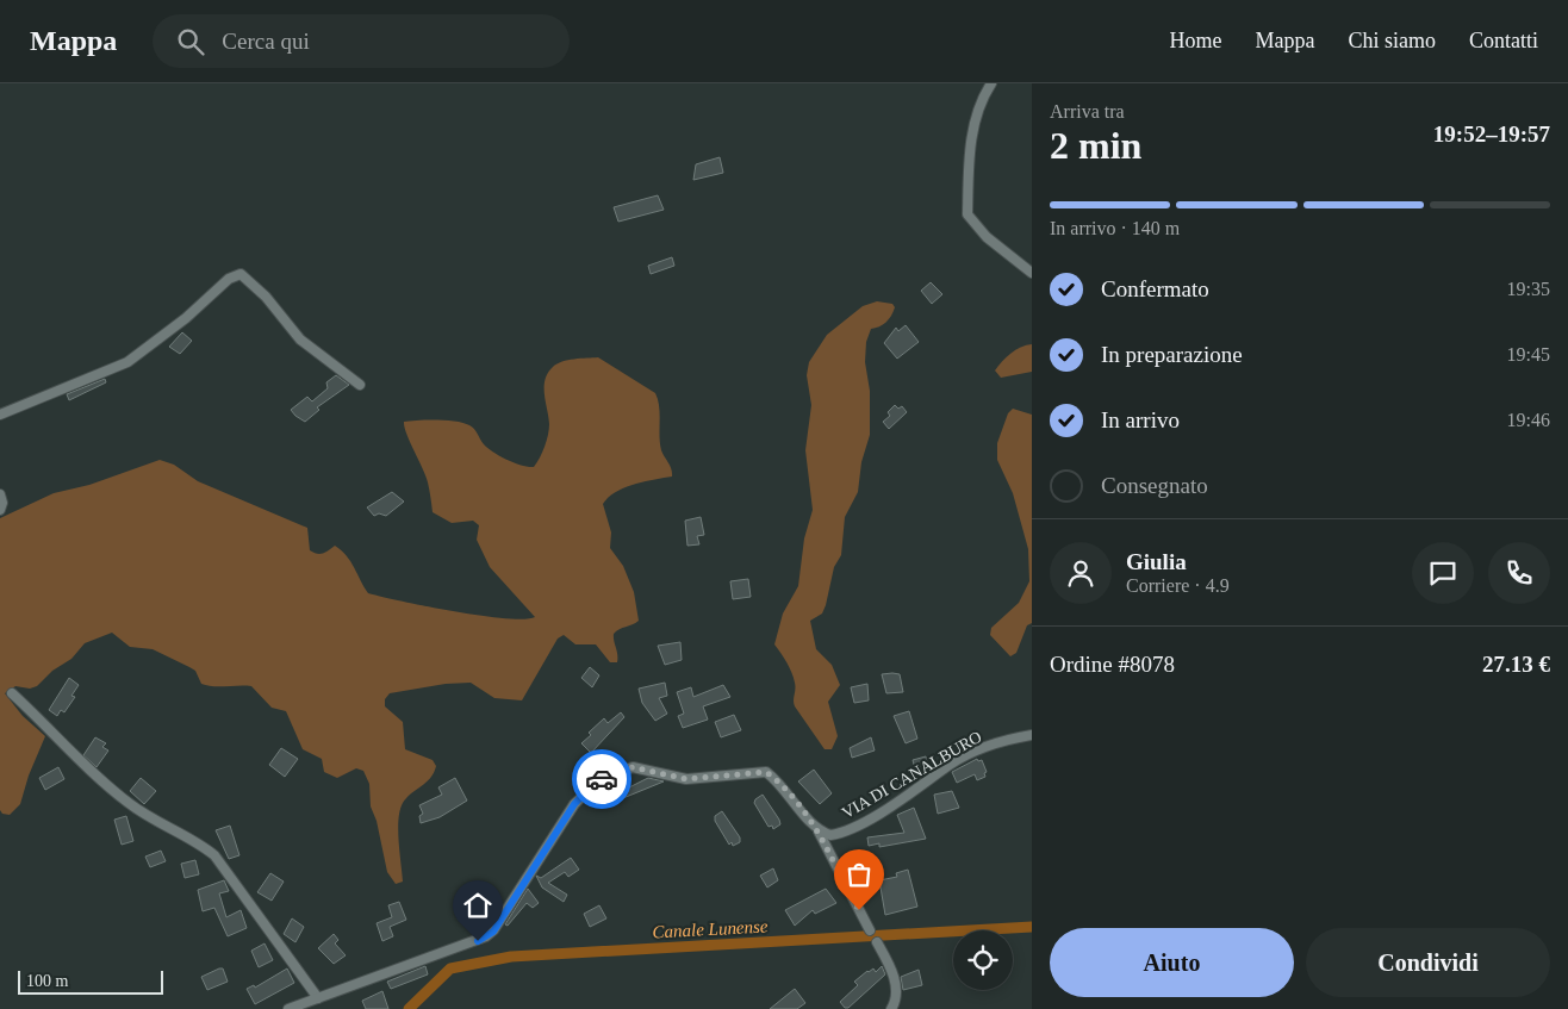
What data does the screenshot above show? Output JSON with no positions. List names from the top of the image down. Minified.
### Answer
{"streets":{"street":["VIA DI CANALBURO"]},"water":["Canale Lunense"],"scale_bar":"100 m","page":{"header":"Mappa","search":"Cerca qui","nav":["Home","Mappa","Chi siamo","Contatti"],"heading":["2 min","Arriva tra","19:52–19:57"],"panel":["Giulia","Corriere · 4.9","Ordine #8078","27.13 €"],"bar":"In arrivo · 140 m","list":[["Confermato","19:35"],["In preparazione","19:45"],["In arrivo","19:46"],"Consegnato"],"buttons":["Aiuto","Condividi"],"scale":"100 m"}}
